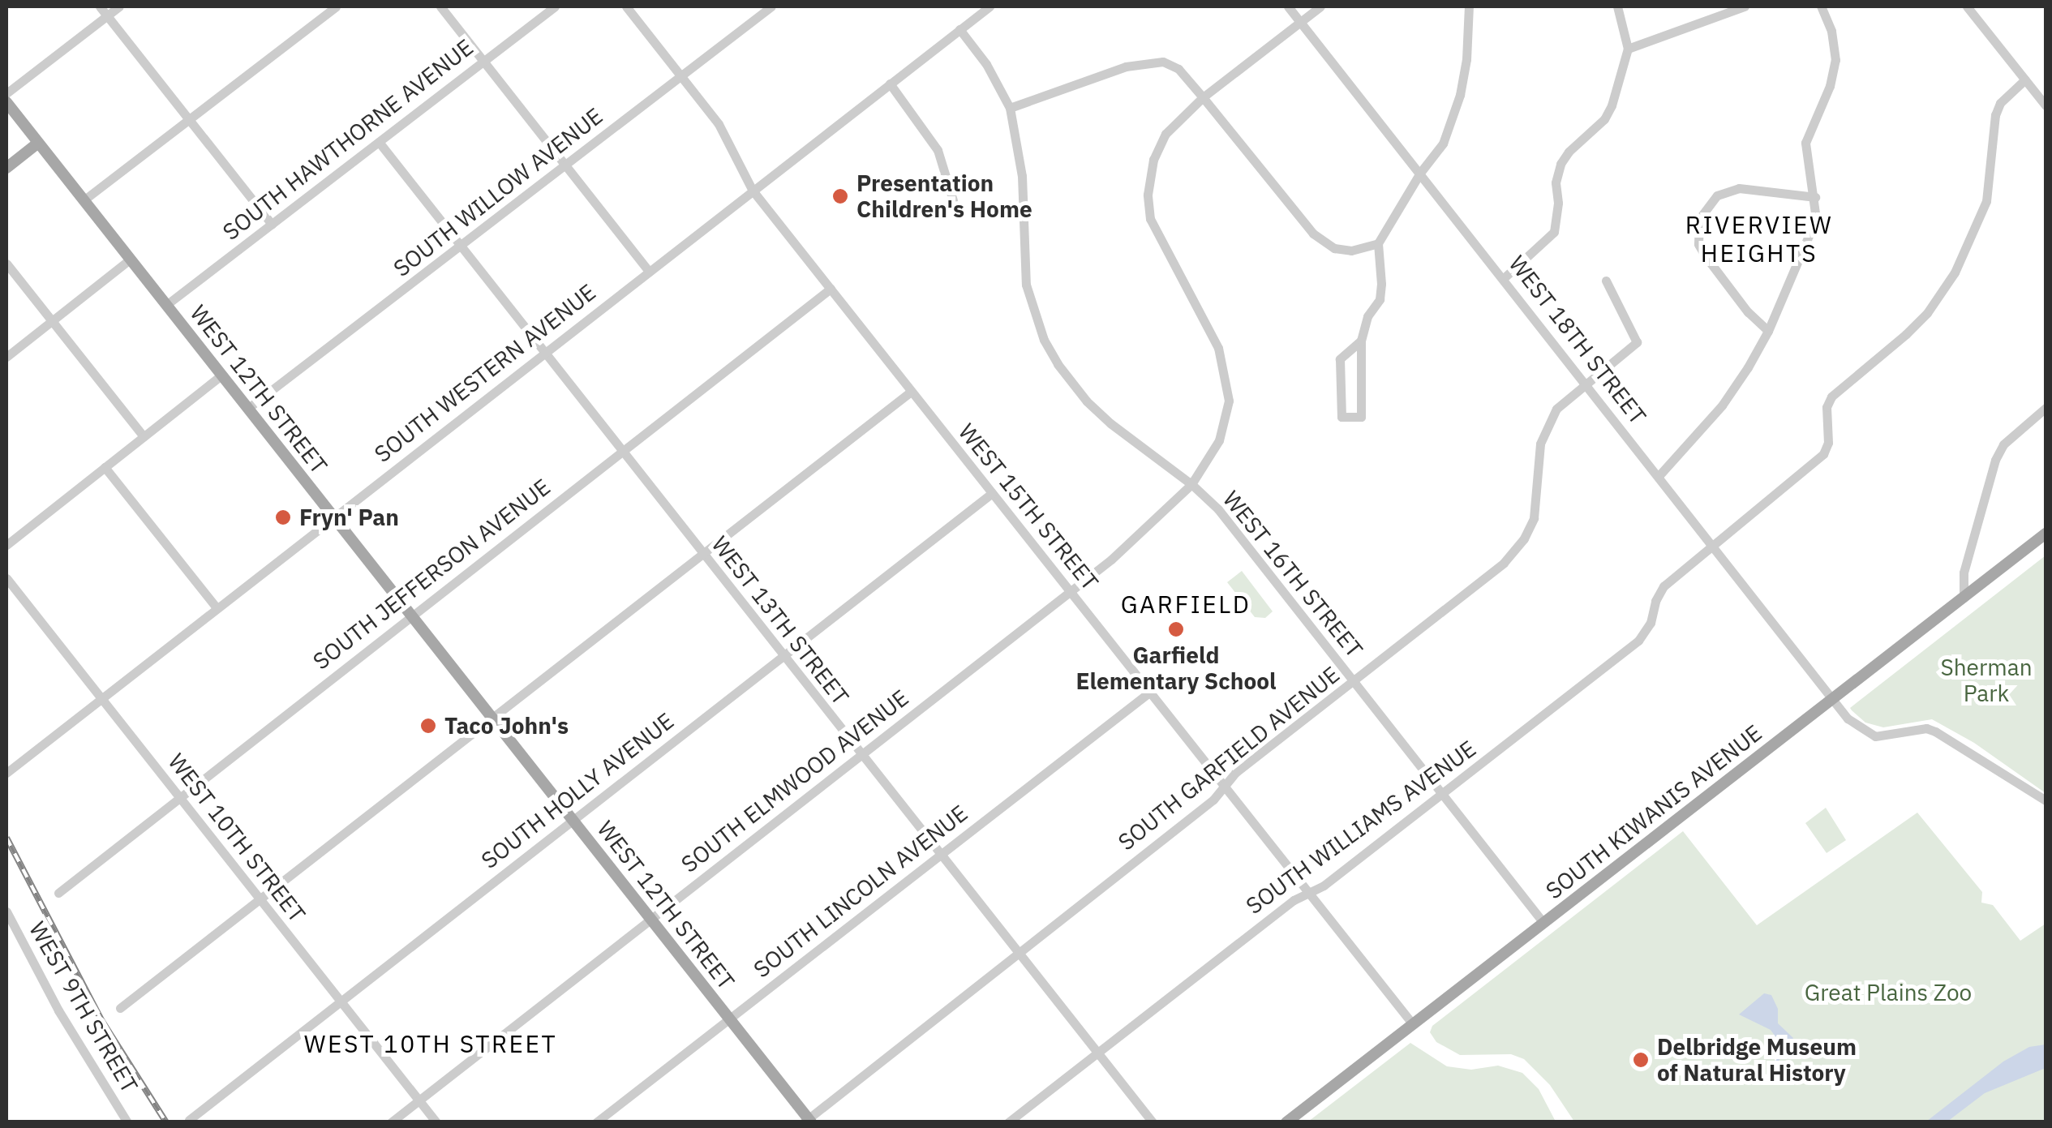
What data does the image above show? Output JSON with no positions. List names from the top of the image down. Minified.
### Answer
{"streets":{"main road":["WEST 12TH STREET","SOUTH KIWANIS AVENUE"],"street":["SOUTH HAWTHORNE AVENUE","SOUTH WILLOW AVENUE","WEST 18TH STREET","SOUTH WESTERN AVENUE","WEST 15TH STREET","SOUTH JEFFERSON AVENUE","WEST 16TH STREET","WEST 13TH STREET","SOUTH GARFIELD AVENUE","SOUTH ELMWOOD AVENUE","SOUTH HOLLY AVENUE","SOUTH WILLIAMS AVENUE","WEST 10TH STREET","SOUTH LINCOLN AVENUE","WEST 9TH STREET"]},"crossings":[["SOUTH HAWTHORNE AVENUE","WEST 12TH STREET"],["SOUTH HAWTHORNE AVENUE","WEST 13TH STREET"],["SOUTH WILLOW AVENUE","WEST 12TH STREET"],["SOUTH WILLOW AVENUE","WEST 15TH STREET"],["SOUTH WILLOW AVENUE","WEST 13TH STREET"],["WEST 18TH STREET","SOUTH GARFIELD AVENUE"],["WEST 18TH STREET","SOUTH ELMWOOD AVENUE"],["WEST 18TH STREET","SOUTH KIWANIS AVENUE"],["WEST 18TH STREET","SOUTH WILLIAMS AVENUE"],["SOUTH WESTERN AVENUE","WEST 12TH STREET"],["SOUTH WESTERN AVENUE","WEST 15TH STREET"],["SOUTH WESTERN AVENUE","WEST 16TH STREET"],["SOUTH WESTERN AVENUE","WEST 13TH STREET"],["SOUTH WESTERN AVENUE","WEST 10TH STREET"],["WEST 12TH STREET","SOUTH JEFFERSON AVENUE"],["WEST 12TH STREET","SOUTH GARFIELD AVENUE"],["WEST 12TH STREET","SOUTH ELMWOOD AVENUE"],["WEST 12TH STREET","SOUTH HOLLY AVENUE"],["WEST 12TH STREET","SOUTH LINCOLN AVENUE"],["WEST 15TH STREET","SOUTH JEFFERSON AVENUE"],["WEST 15TH STREET","SOUTH GARFIELD AVENUE"],["WEST 15TH STREET","SOUTH ELMWOOD AVENUE"],["WEST 15TH STREET","SOUTH HOLLY AVENUE"],["WEST 15TH STREET","SOUTH KIWANIS AVENUE"],["WEST 15TH STREET","SOUTH WILLIAMS AVENUE"],["WEST 15TH STREET","SOUTH LINCOLN AVENUE"],["SOUTH JEFFERSON AVENUE","WEST 13TH STREET"],["SOUTH JEFFERSON AVENUE","WEST 10TH STREET"],["WEST 16TH STREET","SOUTH GARFIELD AVENUE"],["WEST 16TH STREET","SOUTH ELMWOOD AVENUE"],["WEST 16TH STREET","SOUTH KIWANIS AVENUE"],["WEST 16TH STREET","SOUTH WILLIAMS AVENUE"],["WEST 13TH STREET","SOUTH GARFIELD AVENUE"],["WEST 13TH STREET","SOUTH ELMWOOD AVENUE"],["WEST 13TH STREET","SOUTH HOLLY AVENUE"],["WEST 13TH STREET","SOUTH WILLIAMS AVENUE"],["WEST 13TH STREET","SOUTH LINCOLN AVENUE"],["SOUTH ELMWOOD AVENUE","WEST 10TH STREET"],["SOUTH HOLLY AVENUE","WEST 10TH STREET"]],"districts":["RIVERVIEW HEIGHTS","GARFIELD","WEST 10TH STREET"],"parks":["Sherman Park","Great Plains Zoo"],"places":["Presentation Children's Home","Fryn' Pan","Garfield Elementary School","Taco John's","Delbridge Museum of Natural History"]}
